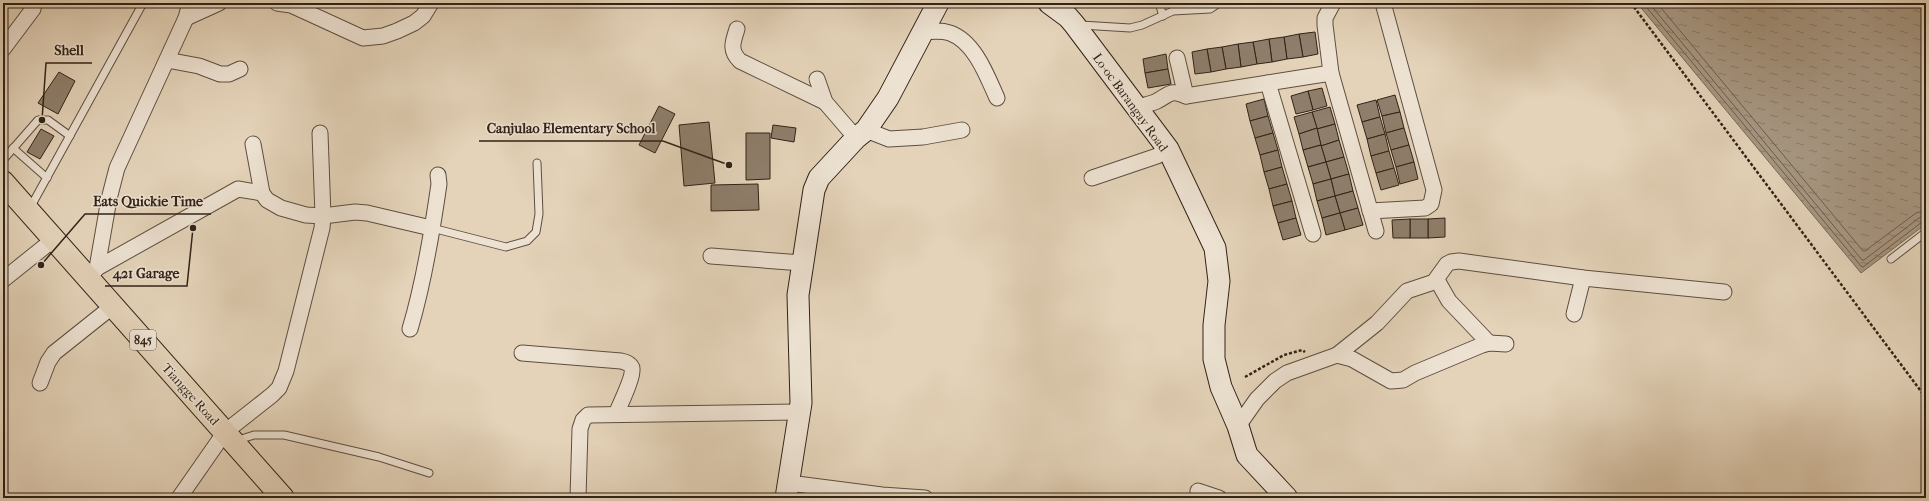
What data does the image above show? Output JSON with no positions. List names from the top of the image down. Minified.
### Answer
{"streets":{"main road":["845","Tiangge Road"],"street":["Lo-oc Barangay Road"]},"places":["Shell","Canjulao Elementary School","421 Garage","Eats Quickie Time"]}
